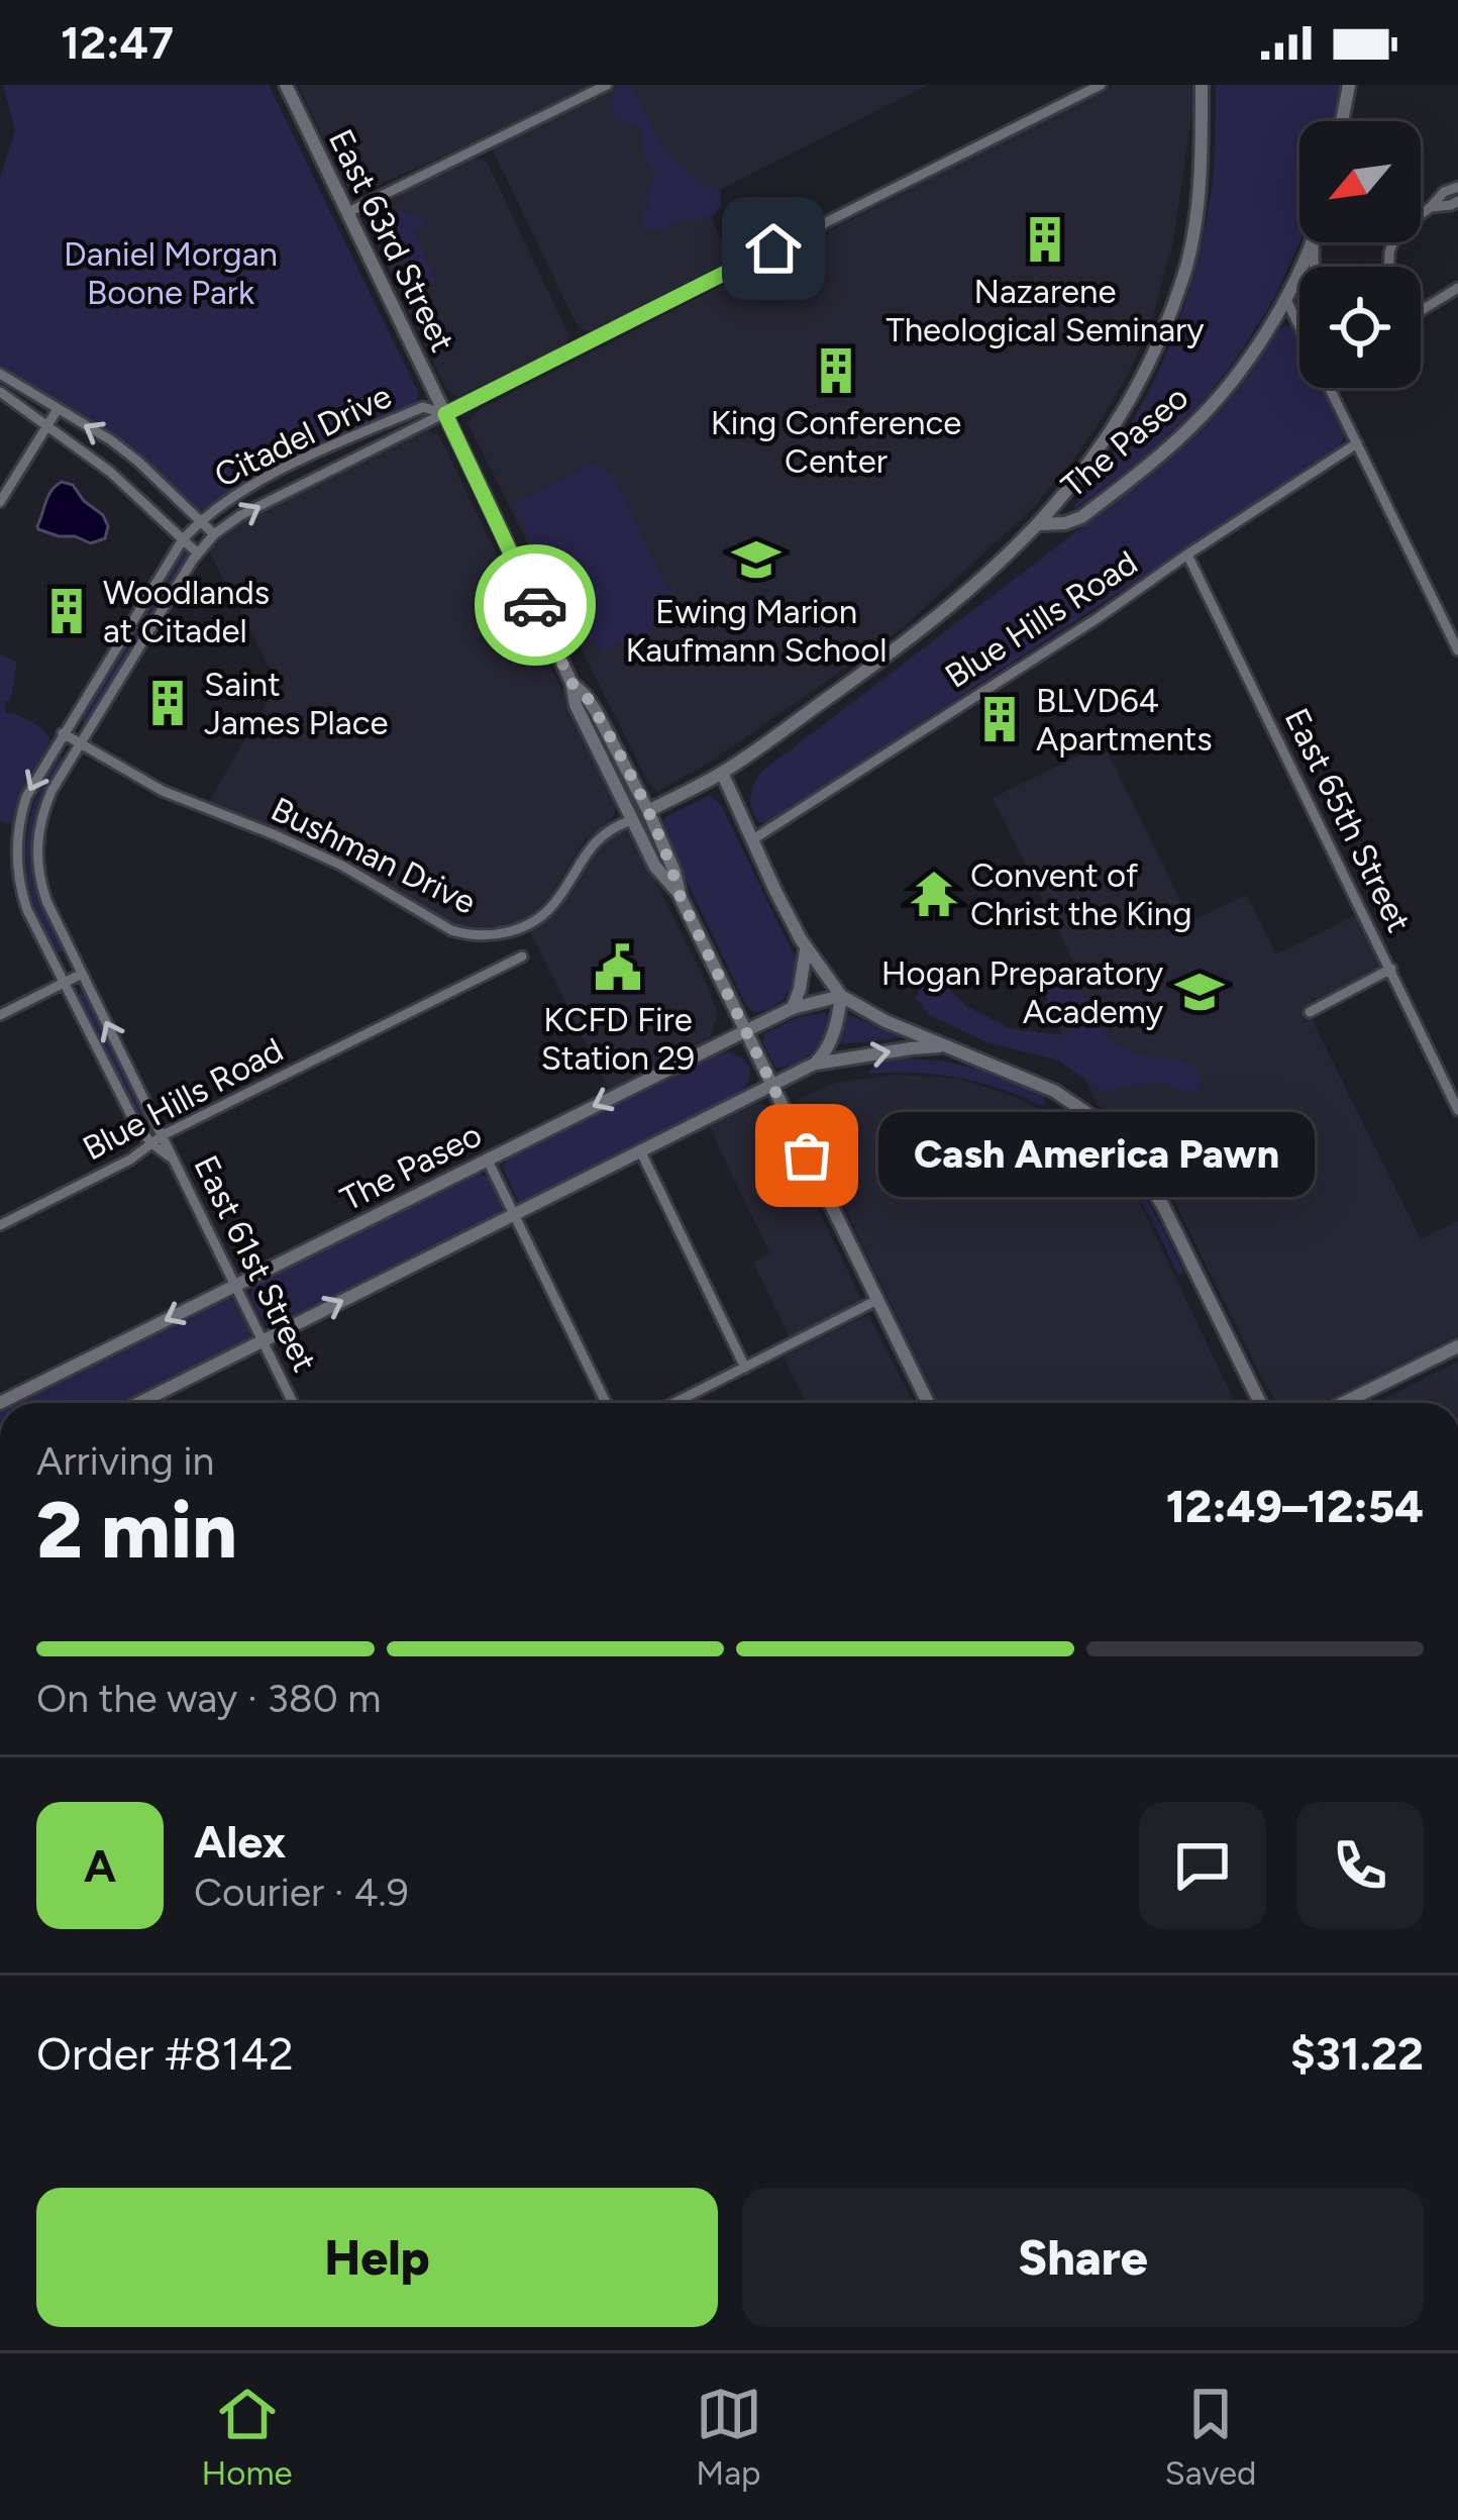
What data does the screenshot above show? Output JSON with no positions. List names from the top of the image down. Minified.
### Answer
{"streets":{"main road":["East 63rd Street","The Paseo"],"street":["Citadel Drive","Blue Hills Road","East 65th Street","Bushman Drive","East 61st Street"]},"crossings":[["East 63rd Street","Citadel Drive"],["East 63rd Street","The Paseo"],["East 63rd Street","Bushman Drive"],["Citadel Drive","Blue Hills Road"],["Citadel Drive","Bushman Drive"],["Citadel Drive","East 61st Street"],["The Paseo","East 61st Street"],["Blue Hills Road","East 65th Street"],["Blue Hills Road","East 61st Street"]],"parks":["Daniel Morgan Boone Park"],"places":{"building":["Nazarene Theological Seminary","King Conference Center","Woodlands at Citadel","Saint James Place","BLVD64 Apartments"],"school or university":["Ewing Marion Kaufmann School","Hogan Preparatory Academy"],"temple":["Convent of Christ the King"],"public building":["KCFD Fire Station 29"],"other":["Cash America Pawn"]},"north":"bottom left","page":{"status":"12:47","bubble":"Cash America Pawn","heading":["2 min","Arriving in","12:49–12:54"],"panel":["Alex","Courier · 4.9","Order #8142","$31.22"],"bar":"On the way · 380 m","round":"A","buttons":["Help","Share"],"tabs":["Home","Map","Saved"]}}
